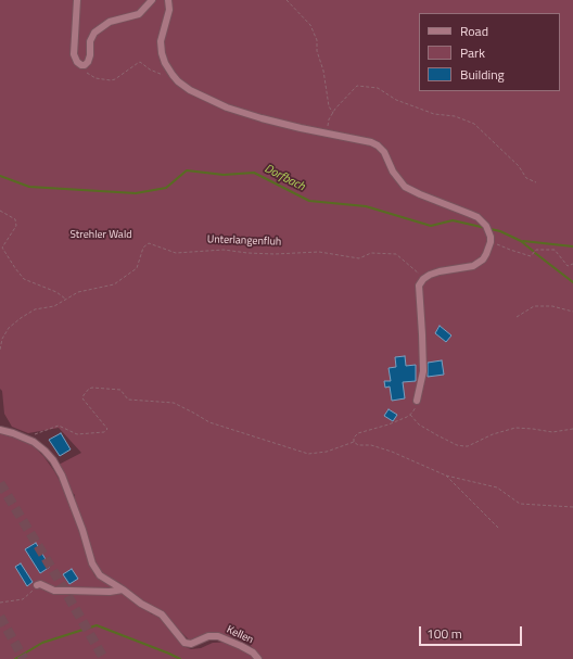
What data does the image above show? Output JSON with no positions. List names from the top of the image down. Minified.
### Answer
{"streets":{"street":["Kellen"],"path":["Unterlangenfluh"]},"water":["Dorfbach"],"parks":["Strehler Wald"],"legend":["Road","Park","Building"],"scale_bar":"100 m"}
